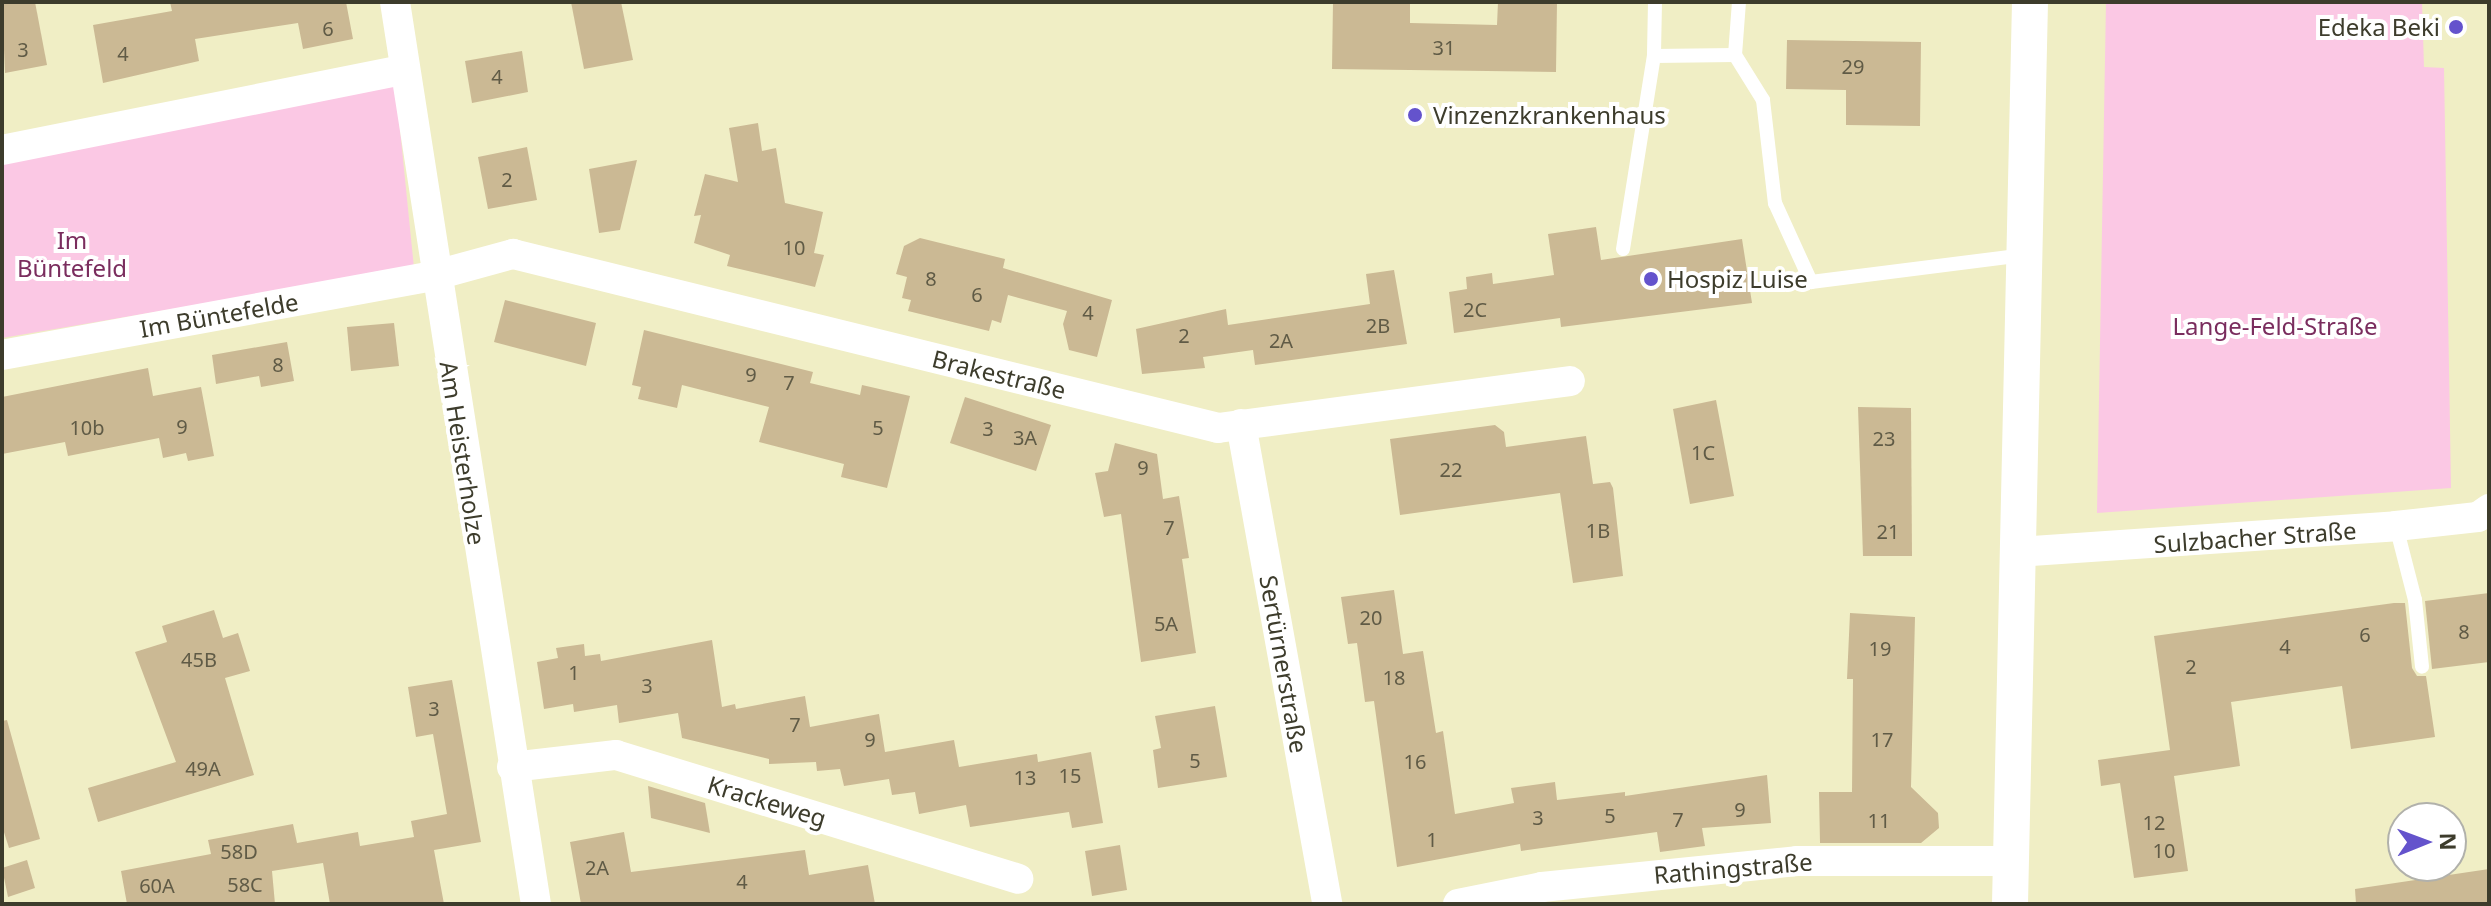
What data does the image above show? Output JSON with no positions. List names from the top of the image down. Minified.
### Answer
{"streets":{"street":["Im Büntefelde","Brakestraße","Am Heisterholze","Sulzbacher Straße","Sertürnerstraße","Krackeweg","Rathingstraße"]},"crossings":[["Im Büntefelde","Brakestraße"],["Im Büntefelde","Am Heisterholze"],["Brakestraße","Am Heisterholze"],["Brakestraße","Sertürnerstraße"],["Am Heisterholze","Krackeweg"]],"parks":["Im Büntefeld","Lange-Feld-Straße"],"places":["Edeka Beki","Vinzenzkrankenhaus","Hospiz Luise"],"house_numbers":["6","31","3","4","29","4","2","10","8","6","2C","4","2B","2","2A","8","9","7","9","10b","5","3","3A","23","1C","9","22","7","1B","21","20","5A","8","6","4","19","45B","2","1","18","3","3","7","9","17","5","16","49A","15","13","9","5","3","7","11","12","1","10","58D","2A","4","58C","60A"],"north":"right"}
